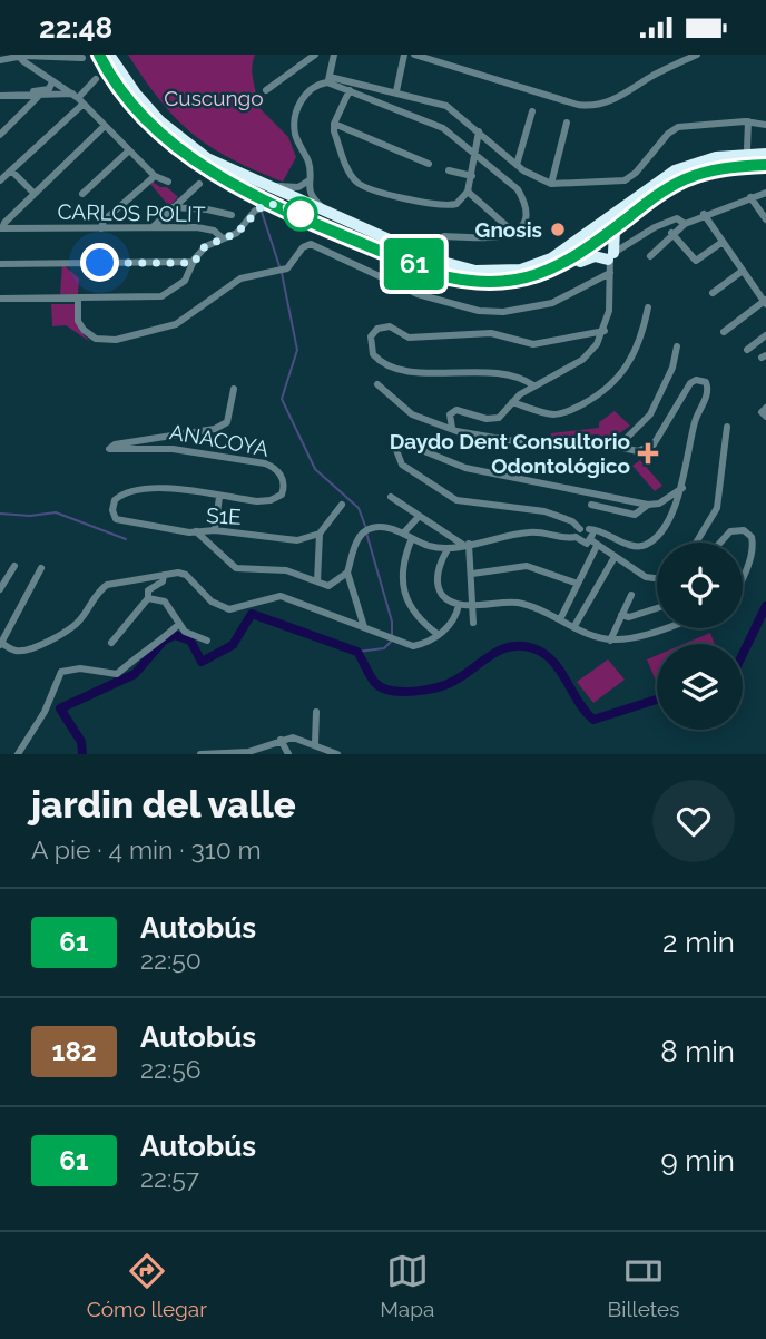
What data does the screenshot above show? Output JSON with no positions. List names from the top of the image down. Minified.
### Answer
{"streets":{"street":["CARLOS POLIT","ANACOYA","S1E"]},"crossings":[["ANACOYA","S1E"]],"parks":["Cuscungo"],"places":{"other":["Gnosis"],"health":["Daydo Dent Consultorio Odontológico"]},"lines":["bus line 61"],"page":{"status":"22:48","on_map":"61","heading":["jardin del valle","A pie · 4 min · 310 m"],"list":[{"mark":"61","name":"Autobús","note":"22:50","value":"2 min"},{"mark":"182","name":"Autobús","note":"22:56","value":"8 min"},{"mark":"61","name":"Autobús","note":"22:57","value":"9 min"}],"tabs":["Cómo llegar","Mapa","Billetes"]}}
